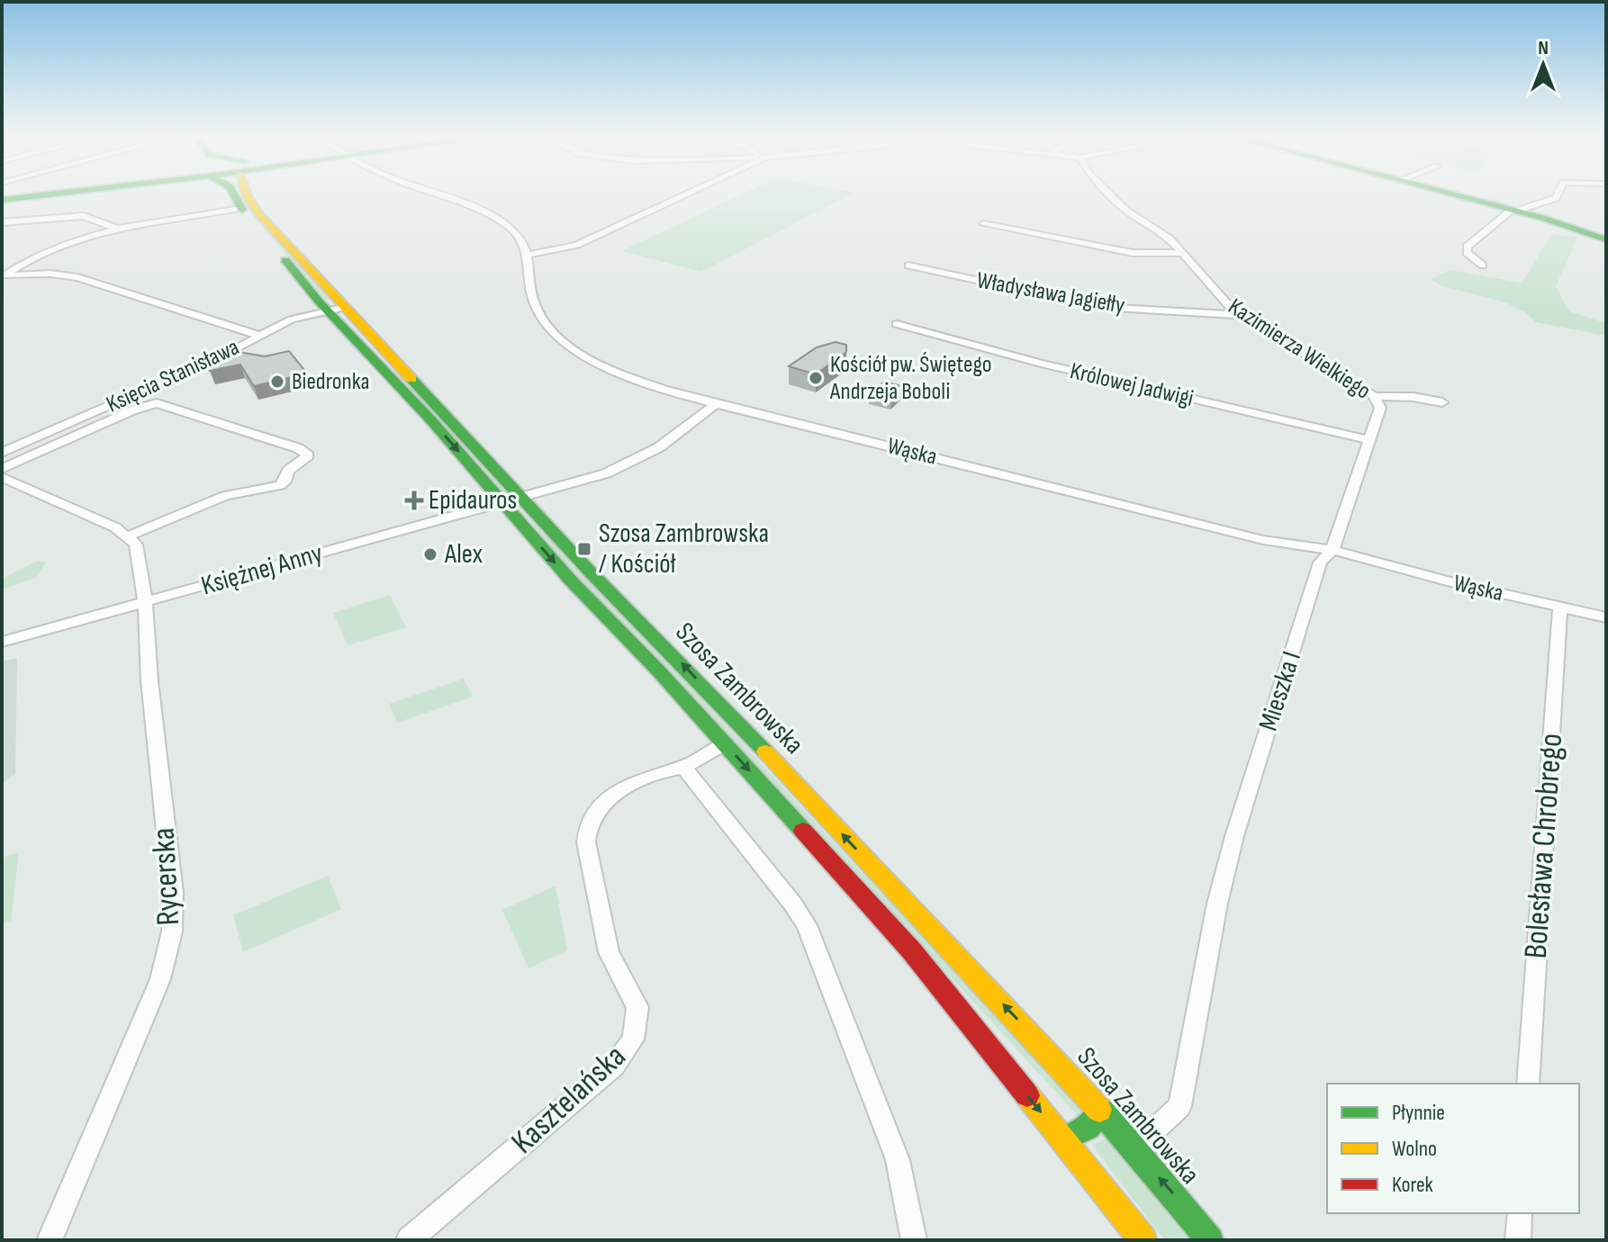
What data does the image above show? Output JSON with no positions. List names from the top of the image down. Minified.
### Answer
{"streets":{"main road":["Szosa Zambrowska"],"street":["Władysława Jagiełły","Kazimierza Wielkiego","Księcia Stanisława","Królowej Jadwigi","Wąska","Księżnej Anny","Mieszka I","Bolesława Chrobrego","Rycerska","Kasztelańska"]},"crossings":[["Władysława Jagiełły","Kazimierza Wielkiego"],["Kazimierza Wielkiego","Królowej Jadwigi"],["Kazimierza Wielkiego","Wąska"],["Kazimierza Wielkiego","Mieszka I"],["Księcia Stanisława","Szosa Zambrowska"],["Wąska","Księżnej Anny"],["Wąska","Mieszka I"],["Wąska","Bolesława Chrobrego"],["Księżnej Anny","Szosa Zambrowska"],["Księżnej Anny","Rycerska"],["Szosa Zambrowska","Mieszka I"],["Szosa Zambrowska","Kasztelańska"]],"places":{"other":["Kościół pw. Świętego Andrzeja Boboli","Biedronka","Alex"],"health":["Epidauros"],"transit":["Szosa Zambrowska / Kościół"]},"legend":["Płynnie","Wolno","Korek"],"north":"top"}
